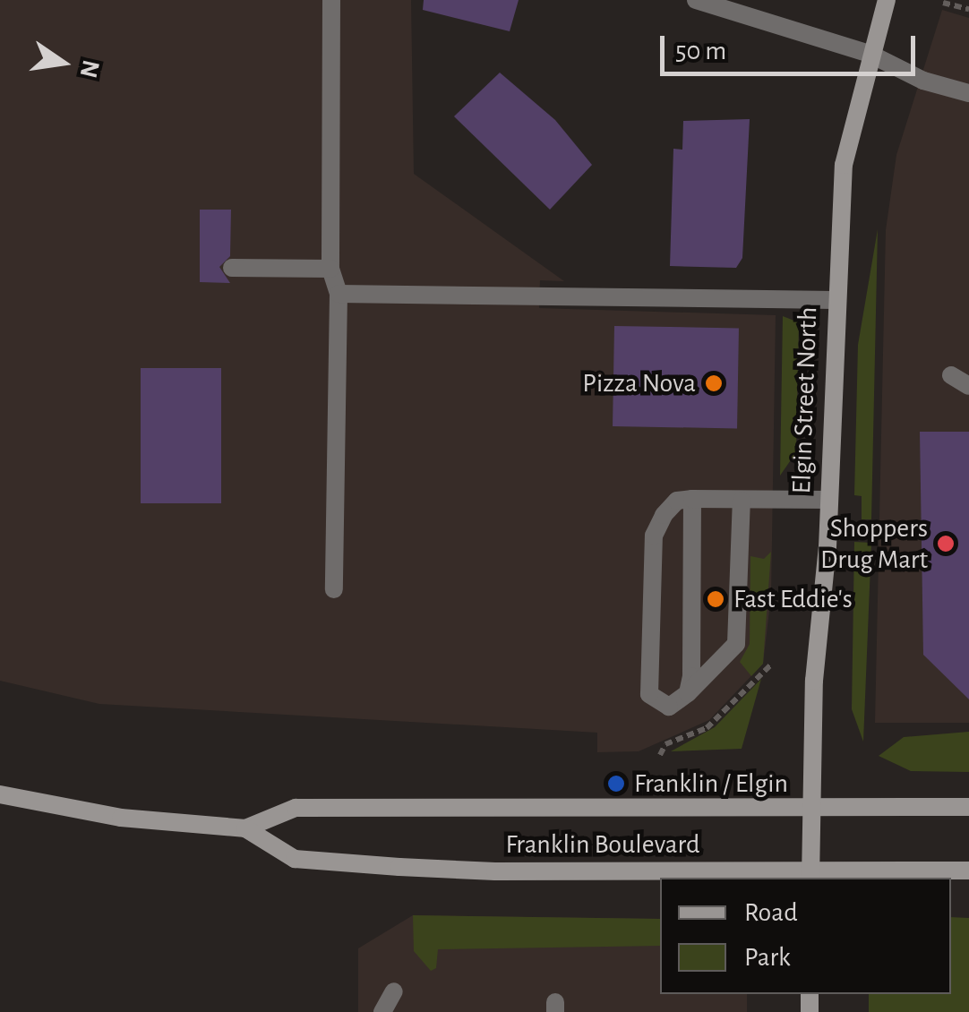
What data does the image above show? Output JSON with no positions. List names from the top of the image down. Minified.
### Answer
{"streets":{"main road":["Elgin Street North","Franklin Boulevard"]},"crossings":[["Elgin Street North","Franklin Boulevard"]],"places":["Pizza Nova","Shoppers Drug Mart","Fast Eddie's","Franklin / Elgin"],"legend":["Road","Park"],"scale_bar":"50 m","north":"right"}
